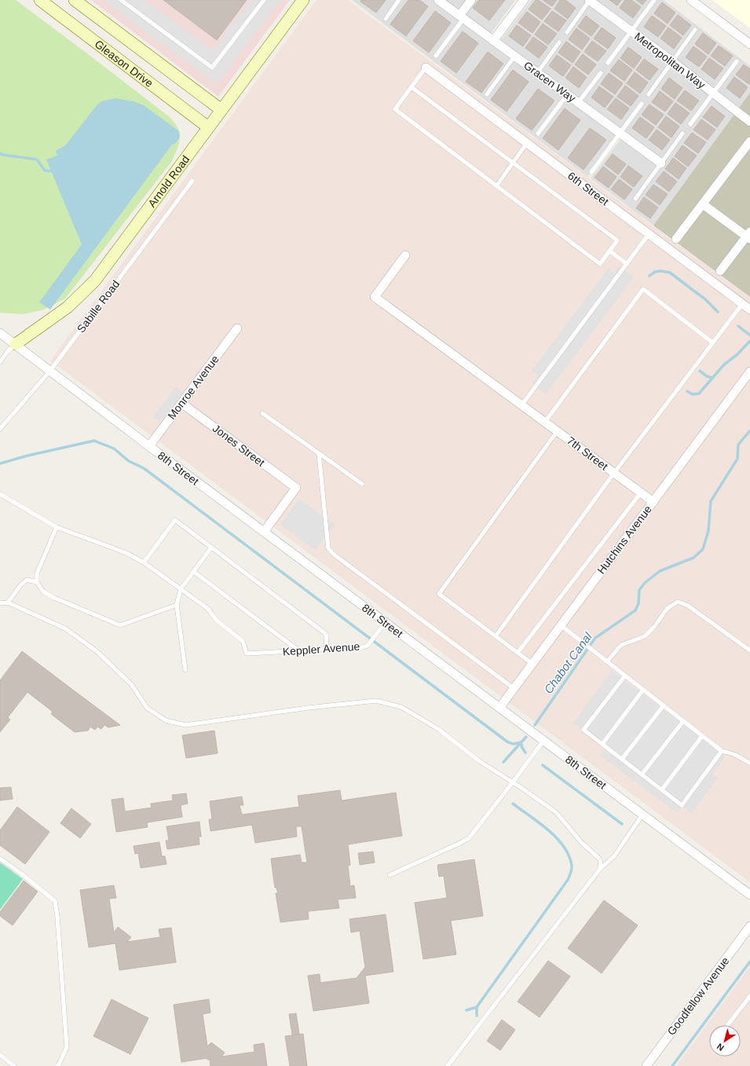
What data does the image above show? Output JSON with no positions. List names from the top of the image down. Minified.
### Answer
{"streets":{"street":["Metropolitan Way","Gleason Drive","Gracen Way","Arnold Road","6th Street","Monroe Avenue","Jones Street","7th Street","8th Street","Hutchins Avenue","Goodfellow Avenue"],"lane":["Sabille Road","Keppler Avenue"]},"crossings":[["Gleason Drive","Arnold Road"],["Arnold Road","8th Street"],["Sabille Road","8th Street"],["Monroe Avenue","Jones Street"],["Monroe Avenue","8th Street"],["Jones Street","8th Street"],["7th Street","Hutchins Avenue"],["8th Street","Hutchins Avenue"],["8th Street","Keppler Avenue"]],"water":["Chabot Canal"],"north":"bottom left"}
